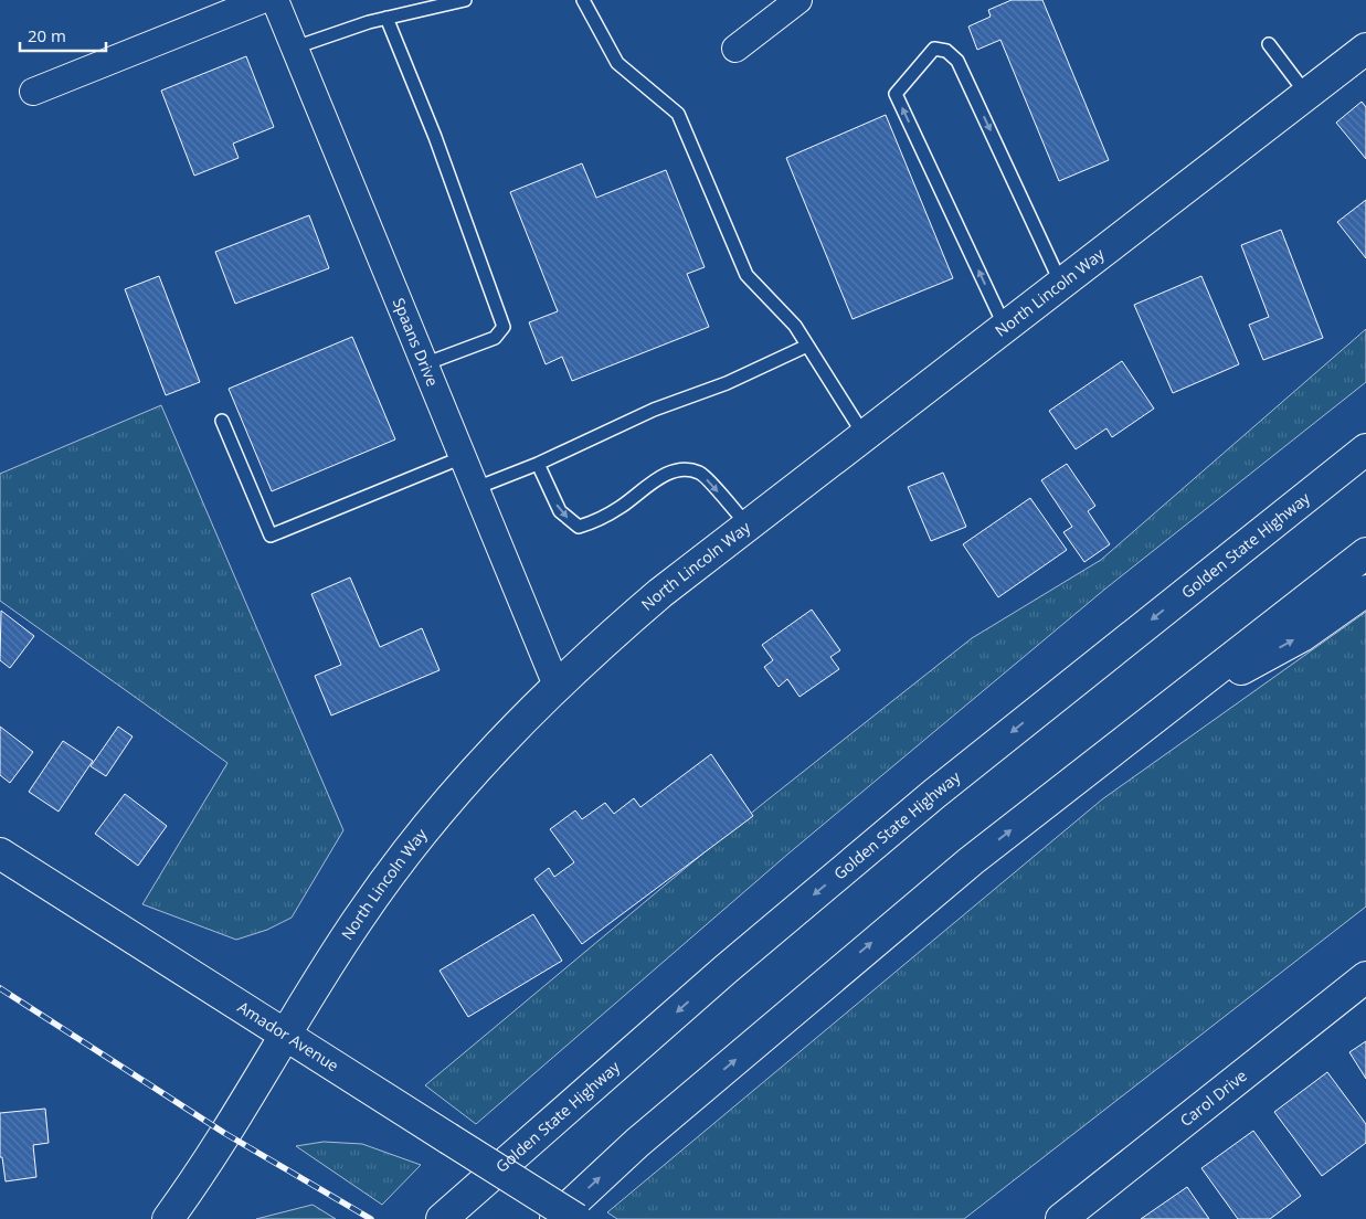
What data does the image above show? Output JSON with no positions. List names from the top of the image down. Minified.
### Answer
{"streets":{"main road":["North Lincoln Way","Golden State Highway","Amador Avenue","Carol Drive"],"street":["Spaans Drive"]},"crossings":[["North Lincoln Way","Spaans Drive"],["North Lincoln Way","Amador Avenue"]],"scale_bar":"20 m"}
